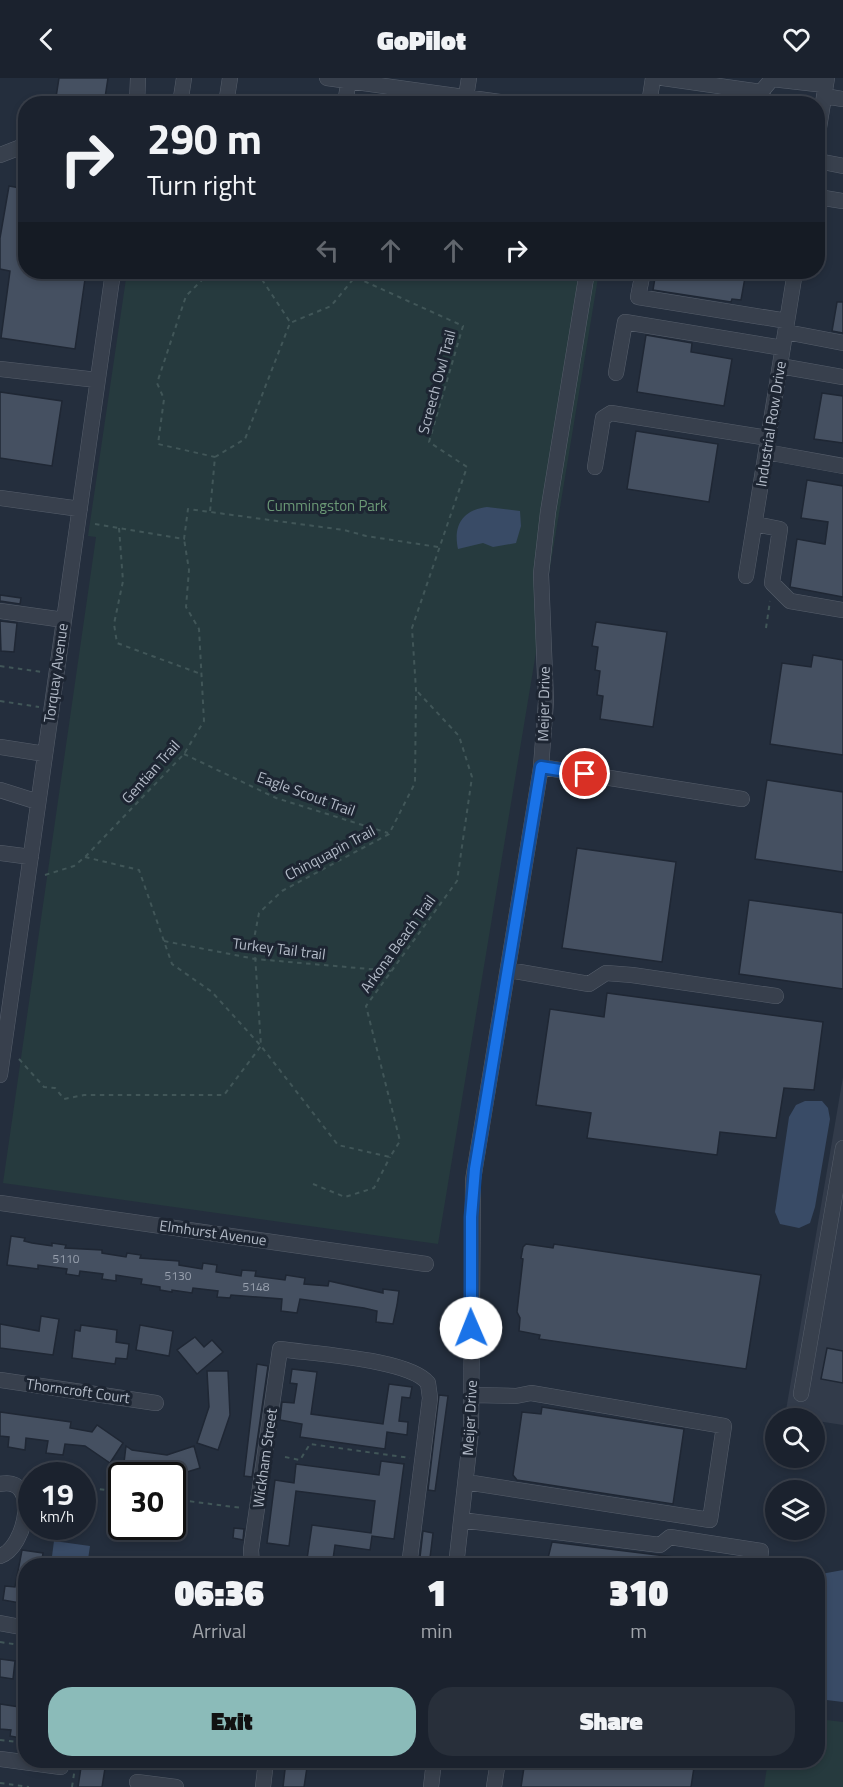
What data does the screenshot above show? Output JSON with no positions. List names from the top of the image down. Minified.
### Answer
{"streets":{"street":["Industrial Row Drive","Torquay Avenue","Meijer Drive","Elmhurst Avenue","Thorncroft Court","Wickham Street"],"path":["Screech Owl Trail","Gentian Trail","Eagle Scout Trail","Chinquapin Trail","Arkona Beach Trail","Turkey Tail trail"]},"crossings":[["Screech Owl Trail","Chinquapin Trail"],["Gentian Trail","Eagle Scout Trail"],["Eagle Scout Trail","Chinquapin Trail"],["Chinquapin Trail","Arkona Beach Trail"],["Chinquapin Trail","Turkey Tail trail"],["Arkona Beach Trail","Turkey Tail trail"]],"parks":["Cummingston Park"],"house_numbers":["5110","5130","5148"],"page":{"header":"GoPilot","turn":["290 m","Turn right"],"speed":"19 km/h","limit":"30","eta":["06:36","Arrival","1","min","310","m"],"buttons":["Exit","Share"]}}
